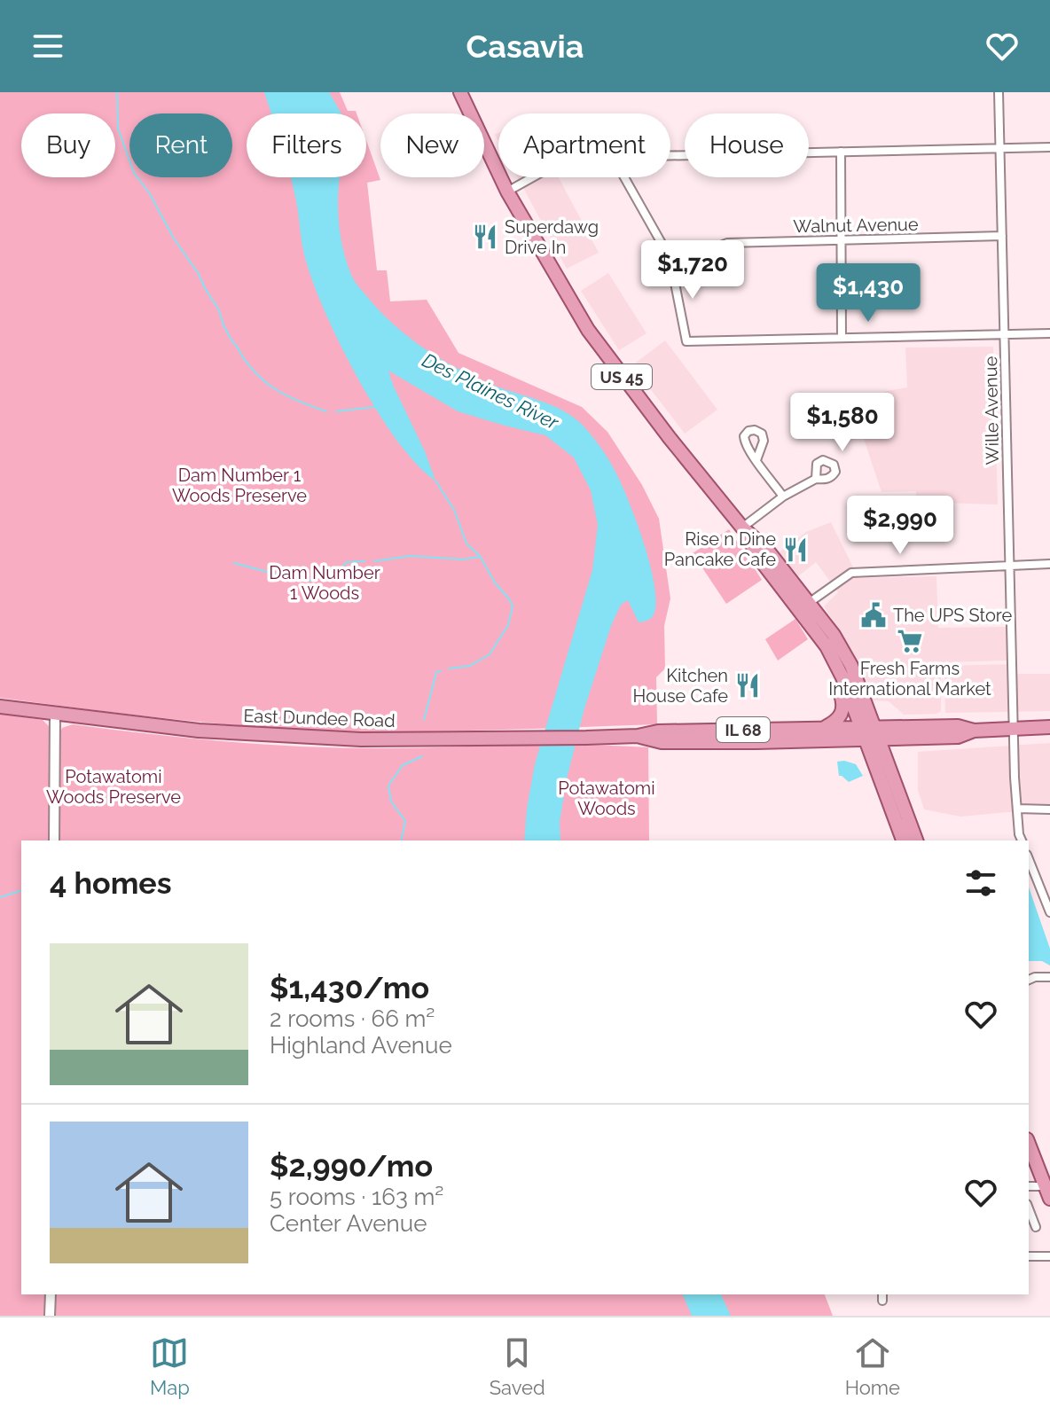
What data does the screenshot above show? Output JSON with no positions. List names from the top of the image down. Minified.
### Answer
{"streets":{"main road":["US 45","East Dundee Road","IL 68"],"street":["Walnut Avenue","Wille Avenue"]},"crossings":[["Walnut Avenue","Wille Avenue"],["US 45","East Dundee Road"],["Wille Avenue","East Dundee Road"]],"water":["Des Plaines River"],"parks":["Dam Number 1 Woods Preserve","Dam Number 1 Woods","Potawatomi Woods Preserve","Potawatomi Woods"],"places":{"restaurant":["Superdawg Drive In","Rise n Dine Pancake Cafe","Kitchen House Cafe"],"public building":["The UPS Store"],"supermarket":["Fresh Farms International Market"]},"page":{"header":"Casavia","chip":["Buy","Rent","Filters","New","Apartment","House"],"price":["$1,720","$1,430","$1,580","$2,990"],"heading":"4 homes","list":[{"name":"$1,430/mo","note":"2 rooms · 66 m² · Highland Avenue"},{"name":"$2,990/mo","note":"5 rooms · 163 m² · Center Avenue"}],"tabs":["Map","Saved","Home"]}}
